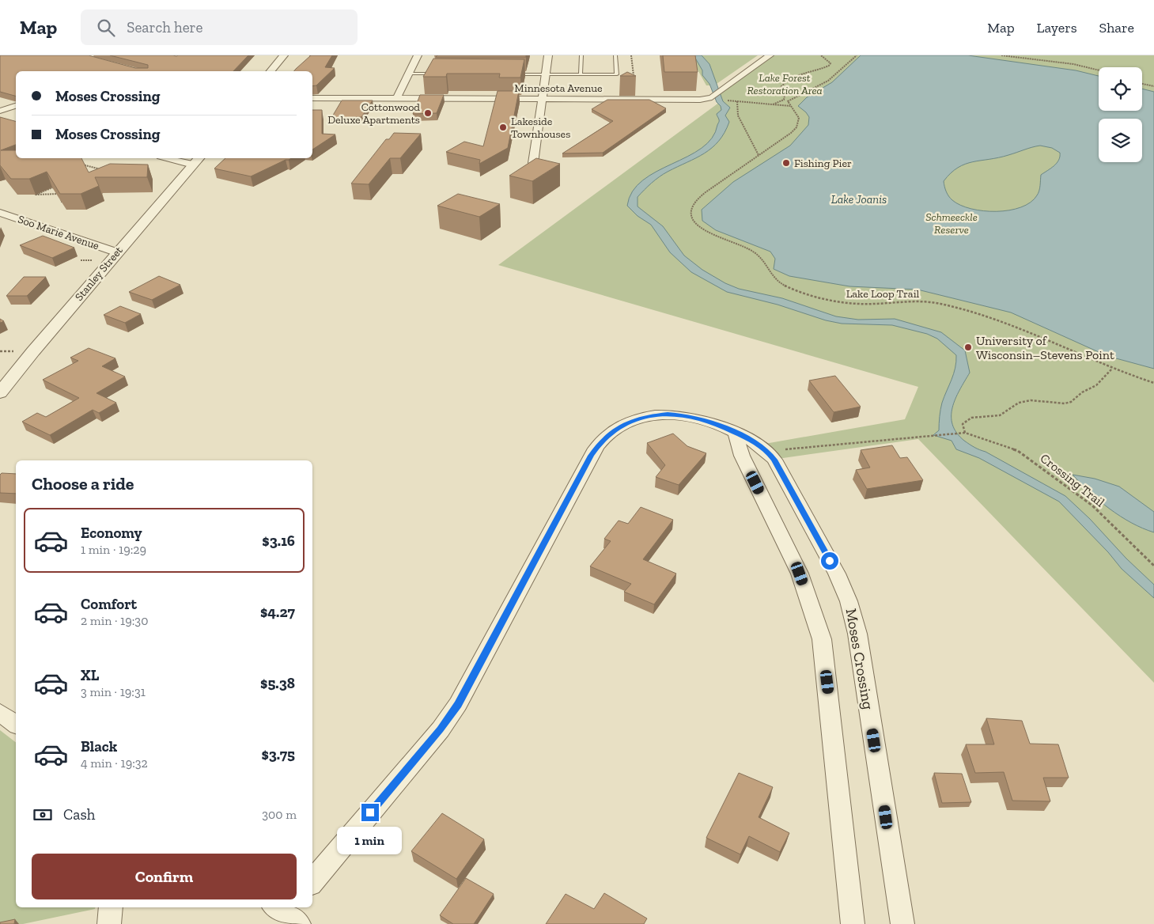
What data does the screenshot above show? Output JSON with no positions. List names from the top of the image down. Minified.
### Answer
{"streets":{"street":["Minnesota Avenue","Soo Marie Avenue","Stanley Street","Moses Crossing"],"path":["Lake Loop Trail","Crossing Trail"]},"crossings":[["Soo Marie Avenue","Stanley Street"]],"water":["Lake Joanis"],"parks":["Lake Forest Restoration Area","Schmeeckle Reserve"],"places":["Cottonwood Deluxe Apartments","Lakeside Townhouses","Fishing Pier","University of Wisconsin–Stevens Point"],"page":{"header":"Map","search":"Search here","nav":["Map","Layers","Share"],"banner":["Moses Crossing","Moses Crossing"],"heading":"Choose a ride","list":[{"name":"Economy","note":"1 min · 19:29","value":"$3.16"},{"name":"Comfort","note":"2 min · 19:30","value":"$4.27"},{"name":"XL","note":"3 min · 19:31","value":"$5.38"},{"name":"Black","note":"4 min · 19:32","value":"$3.75"}],"pay":["Cash","300 m"],"bubble":"1 min","buttons":"Confirm"}}
